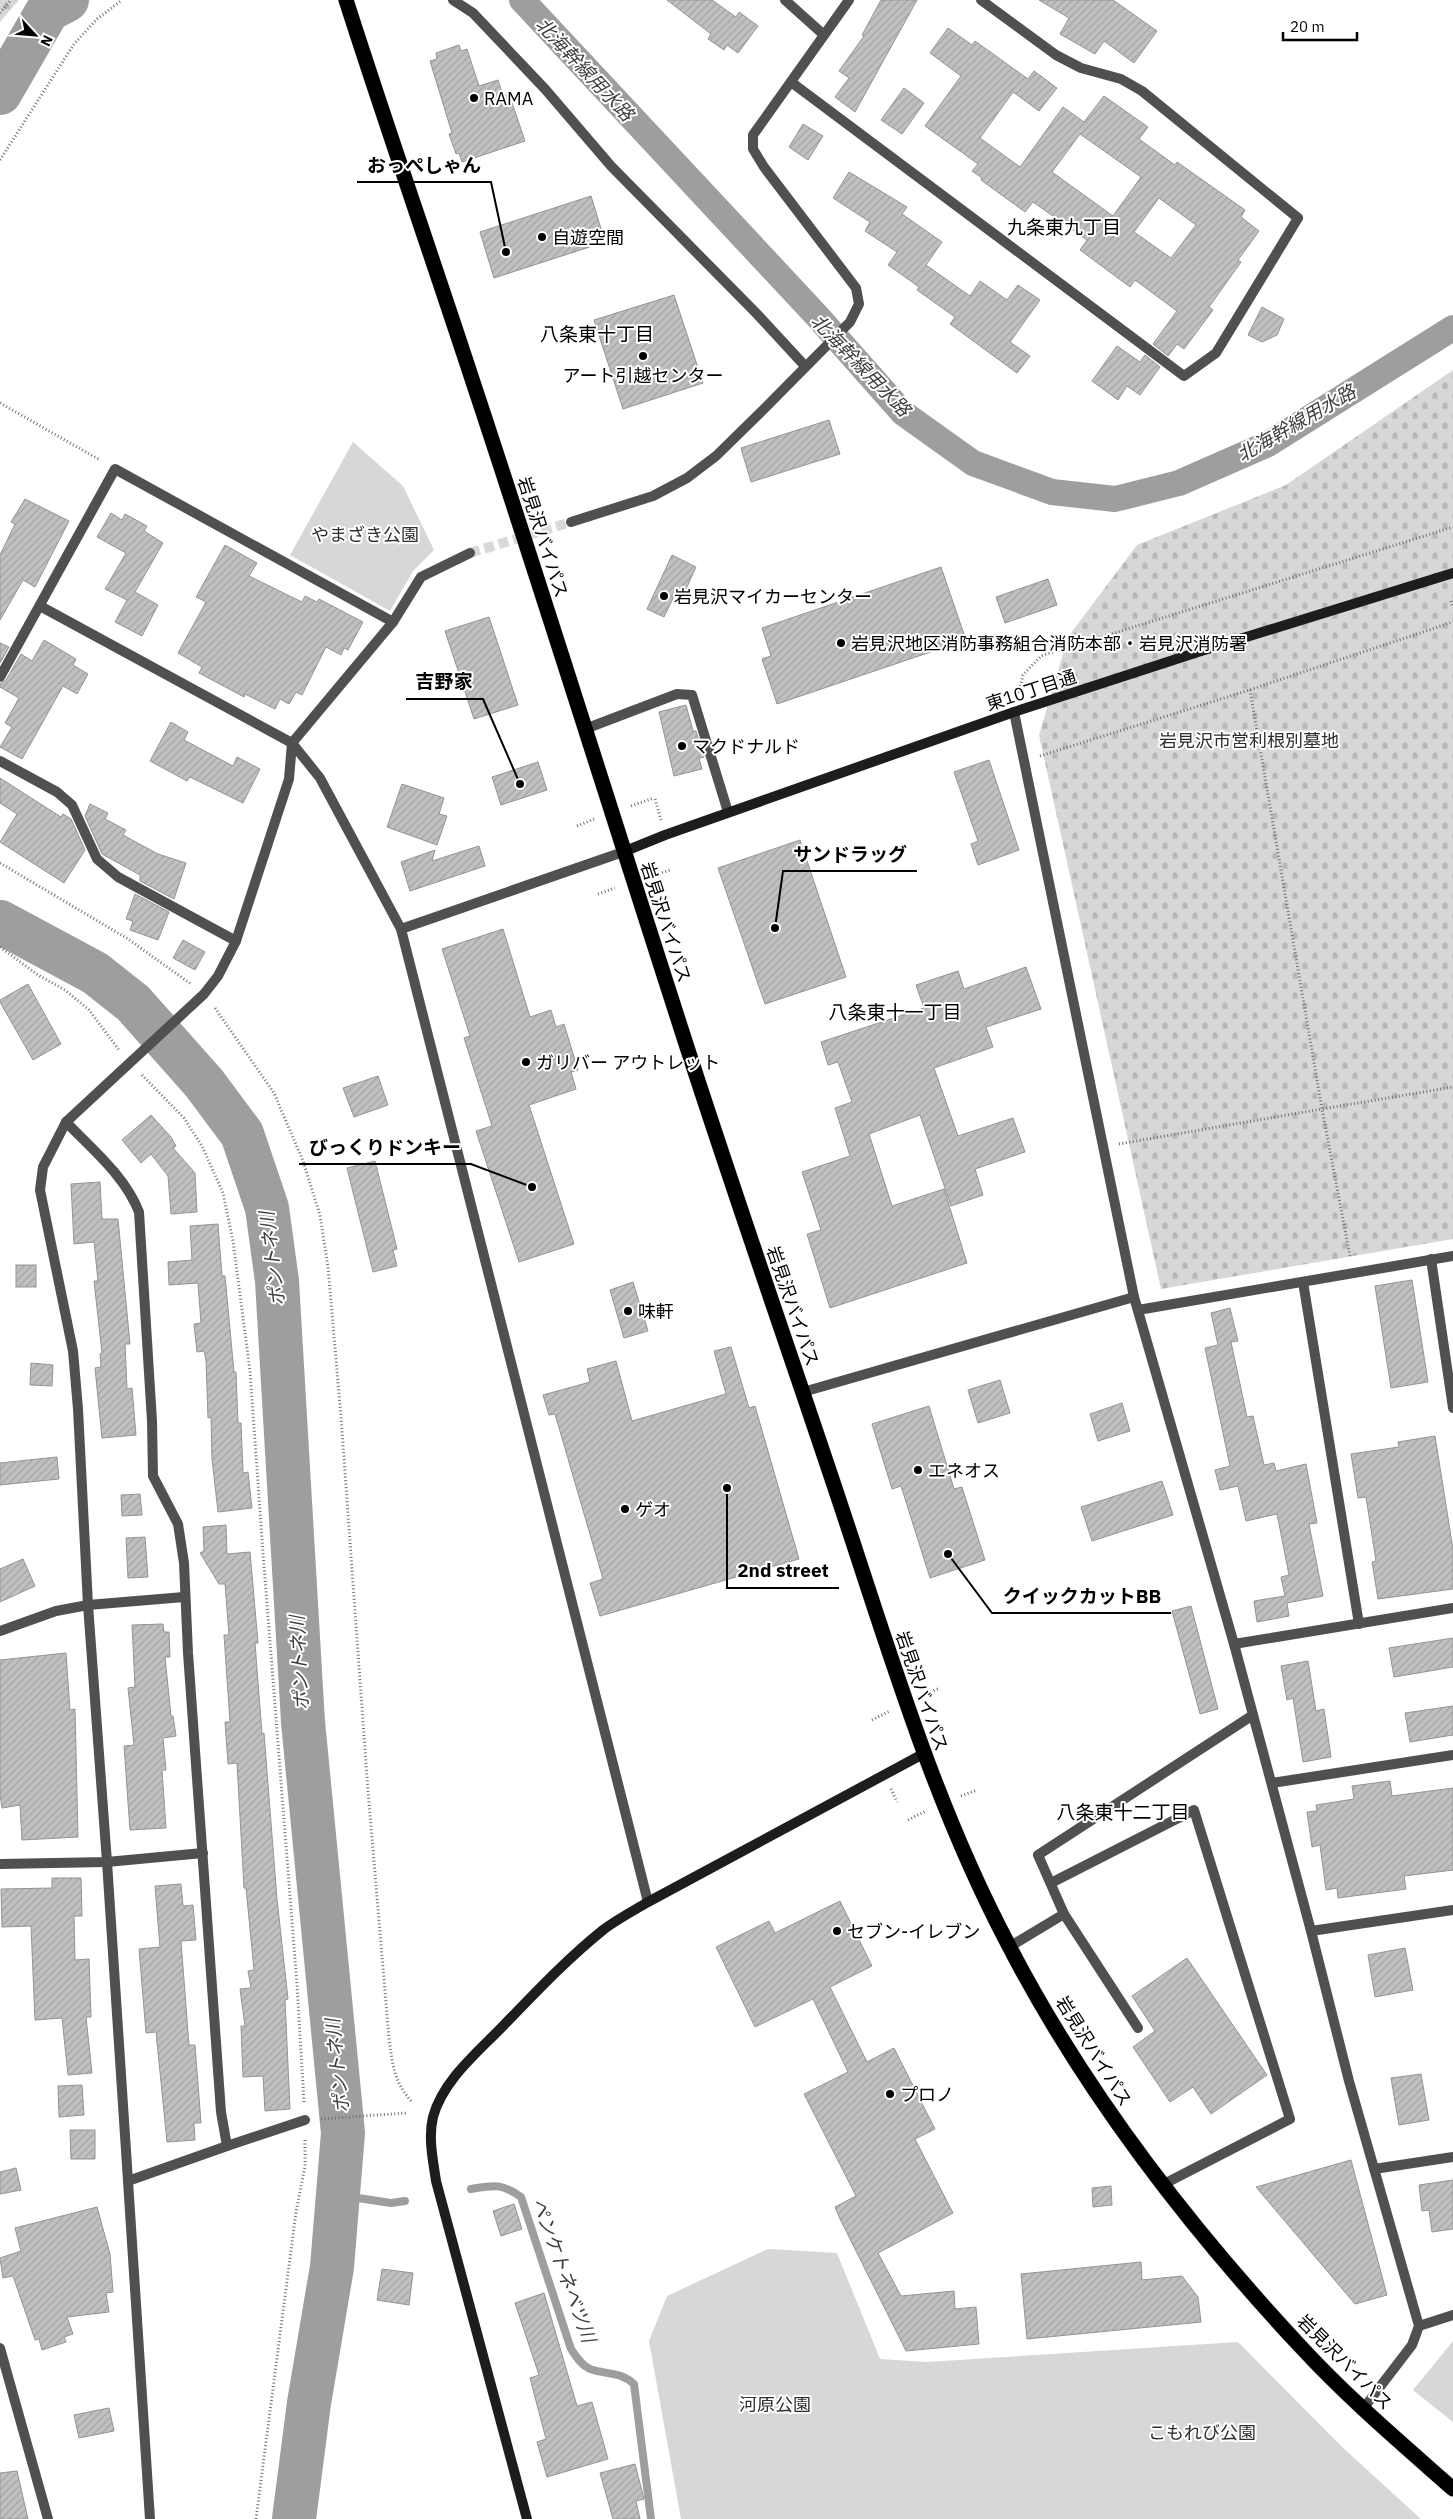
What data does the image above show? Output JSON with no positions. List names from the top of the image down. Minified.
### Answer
{"streets":{"highway":["岩見沢バイパス"],"street":["東10丁目通"]},"crossings":[["岩見沢バイパス","東10丁目通"]],"districts":["九条東九丁目","八条東十丁目","八条東十一丁目","八条東十二丁目"],"water":["北海幹線用水路","ポントネ川","ペンケトネベツ川"],"parks":["やまざき公園","岩見沢市営利根別墓地","河原公園","こもれび公園"],"places":["RAMA","自遊空間","おっぺしゃん","アート引越センター","岩見沢マイカーセンター","岩見沢地区消防事務組合消防本部・岩見沢消防署","マクドナルド","吉野家","サンドラッグ","ガリバー アウトレット","びっくりドンキー","味軒","エネオス","2nd street","ゲオ","クイックカットBB","セブン-イレブン","プロノ"],"scale_bar":"20 m","north":"bottom right"}
